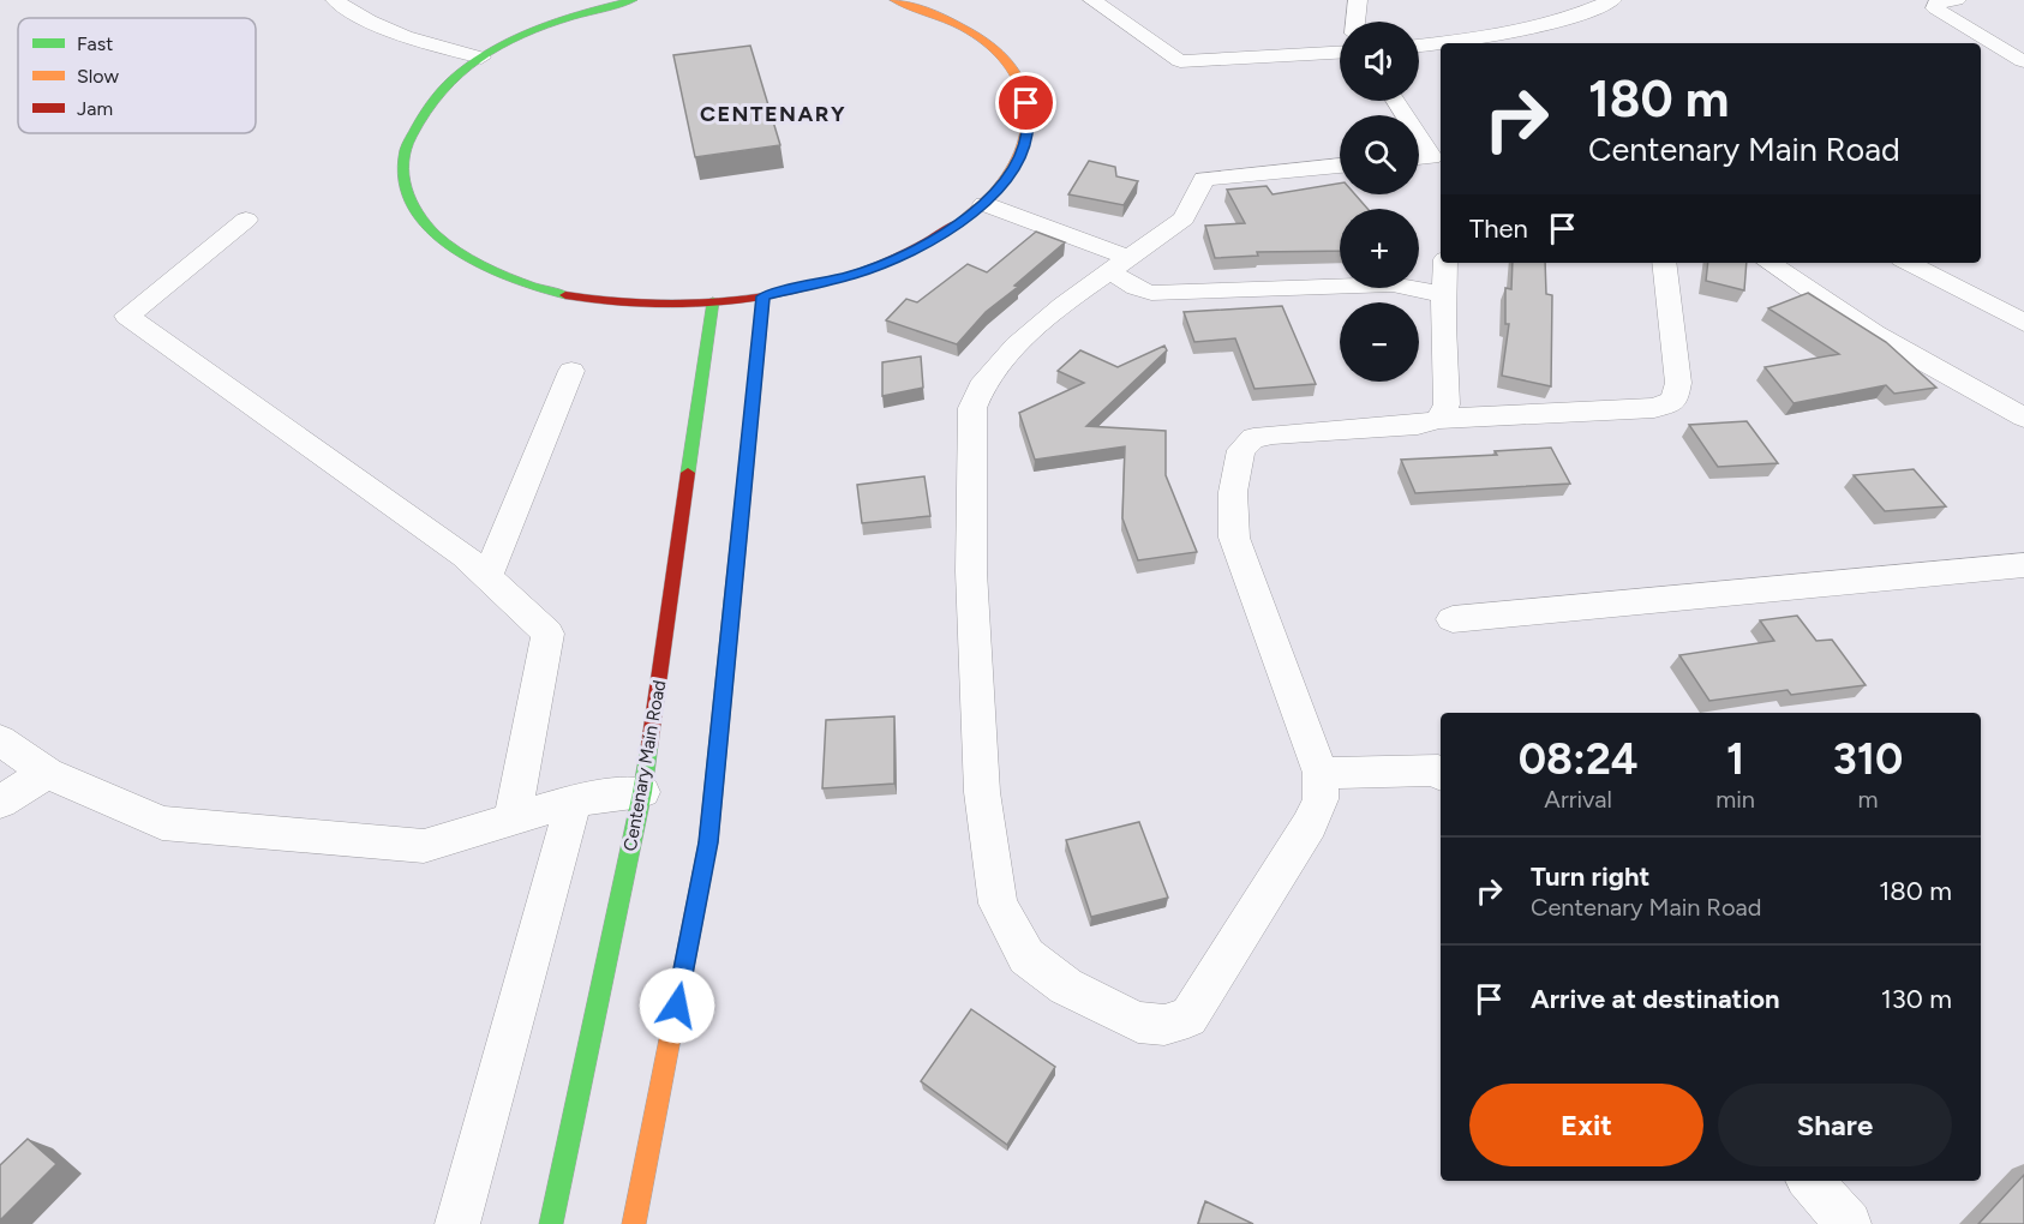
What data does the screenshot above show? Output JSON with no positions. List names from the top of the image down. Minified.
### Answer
{"streets":{"street":["Centenary Main Road"]},"districts":["CENTENARY"],"legend":["Fast","Slow","Jam"],"page":{"map_buttons":["+","−"],"turn":["180 m","Centenary Main Road"],"then":"Then","eta":["08:24","Arrival","1","min","310","m"],"list":[{"name":"Turn right","note":"Centenary Main Road","value":"180 m"},{"name":"Arrive at destination","value":"130 m"}],"buttons":["Exit","Share"]}}
